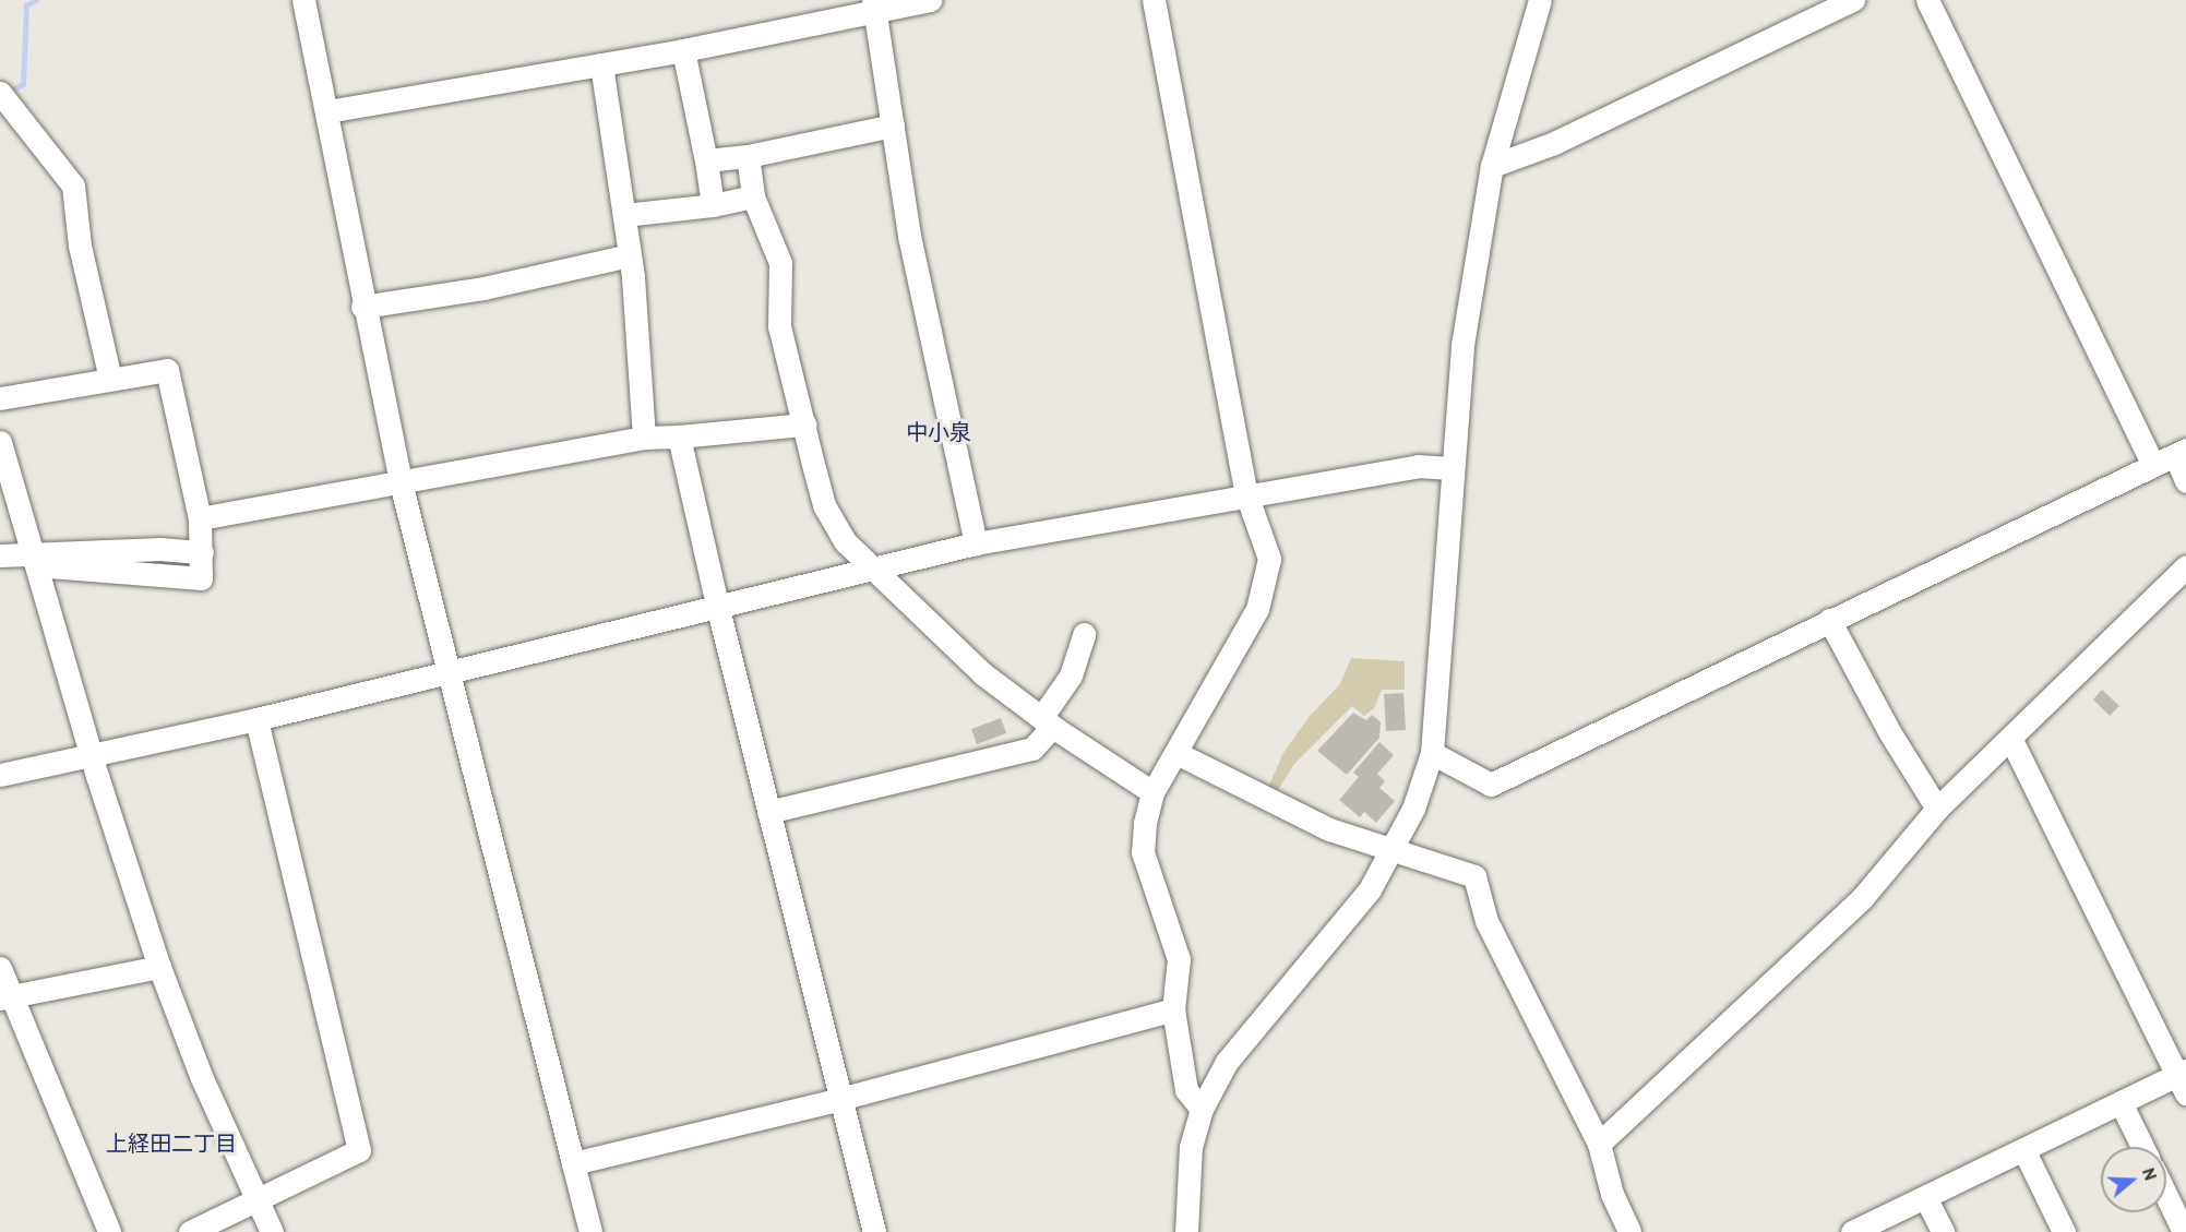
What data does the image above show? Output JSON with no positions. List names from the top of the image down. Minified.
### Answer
{"districts":["中小泉","上経田二丁目"],"north":"right"}
